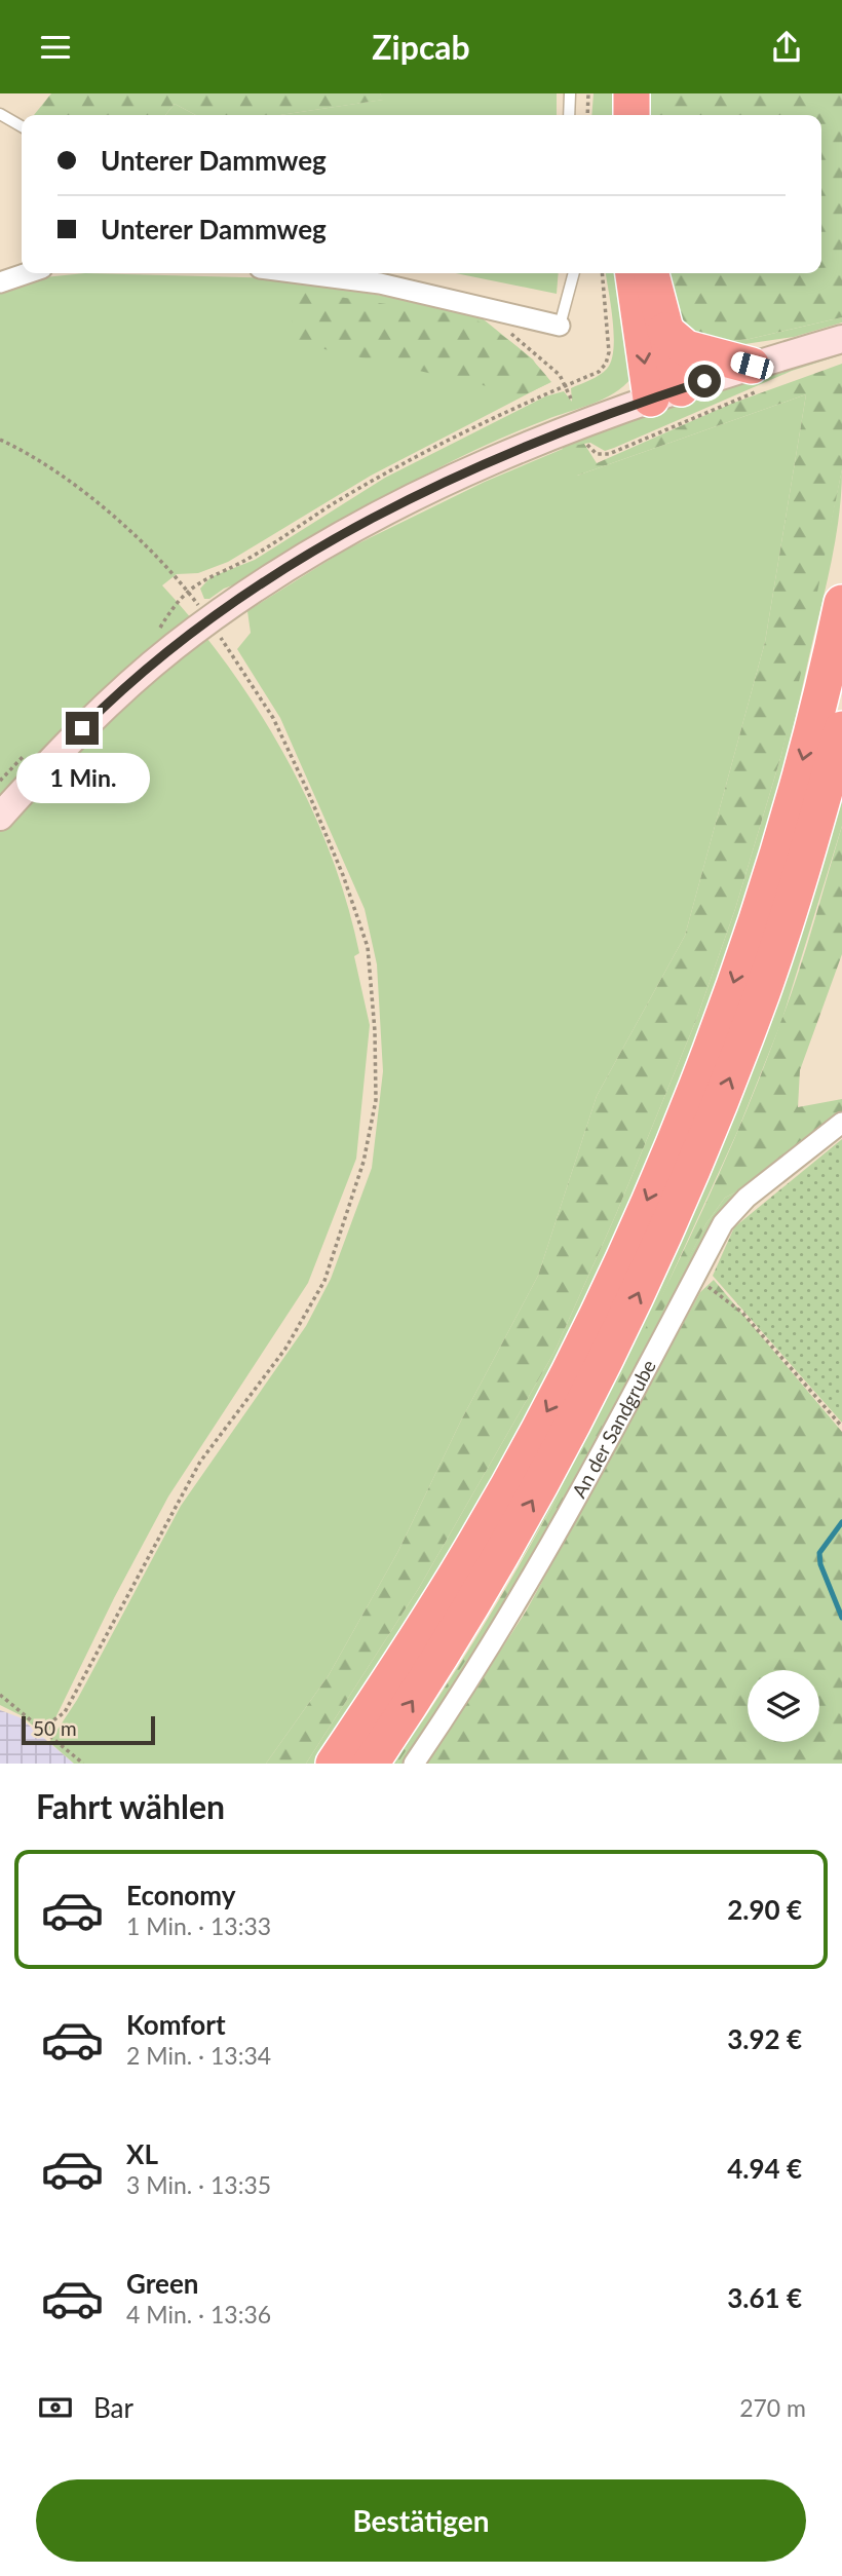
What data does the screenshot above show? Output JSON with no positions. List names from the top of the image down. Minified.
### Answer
{"streets":{"street":["An der Sandgrube"]},"scale_bar":"50 m","page":{"header":"Zipcab","banner":["Unterer Dammweg","Unterer Dammweg"],"bubble":"1 Min.","scale":"50 m","heading":"Fahrt wählen","list":[{"name":"Economy","note":"1 Min. · 13:33","value":"2.90 €"},{"name":"Komfort","note":"2 Min. · 13:34","value":"3.92 €"},{"name":"XL","note":"3 Min. · 13:35","value":"4.94 €"},{"name":"Green","note":"4 Min. · 13:36","value":"3.61 €"}],"pay":["Bar","270 m"],"buttons":"Bestätigen"}}
